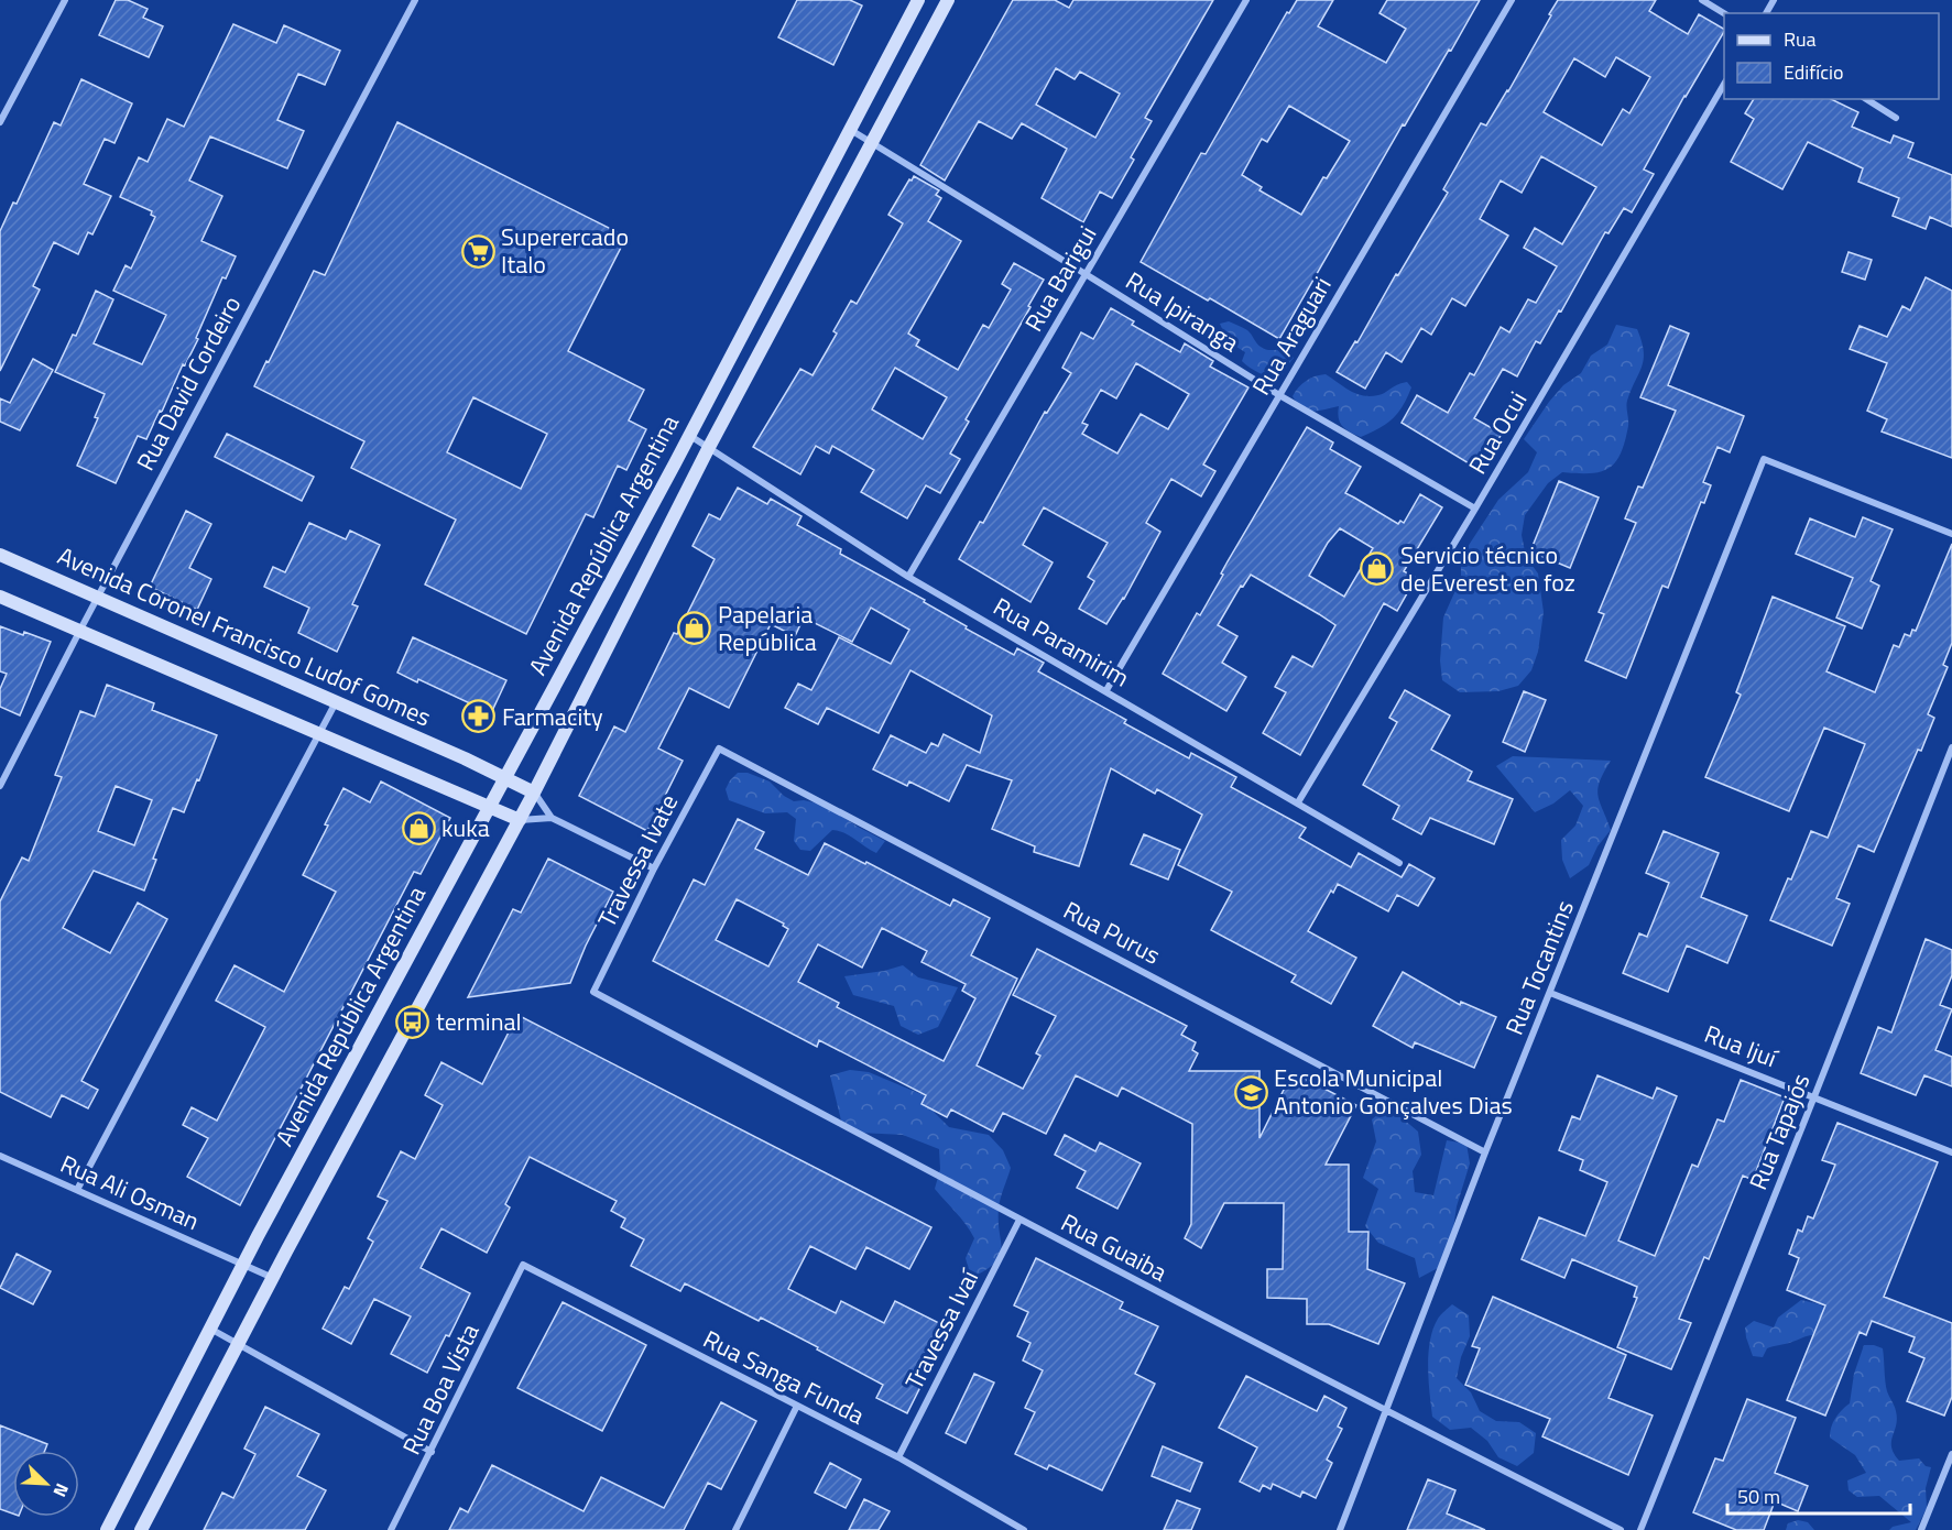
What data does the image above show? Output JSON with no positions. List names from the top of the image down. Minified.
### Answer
{"streets":{"main road":["Avenida República Argentina","Avenida Coronel Francisco Ludof Gomes"],"street":["Rua Barigui","Rua Ipiranga","Rua Araguari","Rua David Cordeiro","Rua Ocui","Rua Paramirim","Travessa Ivate","Rua Purus","Rua Tocantins","Rua Ijuí","Rua Tapajós","Rua Ali Osman","Rua Guaiba","Travessa Ivaí","Rua Sanga Funda","Rua Boa Vista"]},"crossings":[["Rua Barigui","Rua Ipiranga"],["Rua Barigui","Rua Paramirim"],["Rua Ipiranga","Rua Araguari"],["Rua Ipiranga","Rua Ocui"],["Rua Ipiranga","Avenida República Argentina"],["Rua Araguari","Rua Paramirim"],["Rua David Cordeiro","Avenida Coronel Francisco Ludof Gomes"],["Rua Ocui","Rua Paramirim"],["Avenida República Argentina","Avenida Coronel Francisco Ludof Gomes"],["Avenida República Argentina","Rua Paramirim"],["Avenida República Argentina","Rua Ali Osman"],["Travessa Ivate","Rua Purus"],["Travessa Ivate","Rua Guaiba"],["Rua Purus","Rua Tocantins"],["Rua Tocantins","Rua Ijuí"],["Rua Tocantins","Rua Guaiba"],["Rua Ijuí","Rua Tapajós"],["Rua Guaiba","Travessa Ivaí"],["Travessa Ivaí","Rua Sanga Funda"],["Rua Sanga Funda","Rua Boa Vista"]],"places":{"supermarket":["Superercado Italo"],"shop":["Servicio técnico de Everest en foz","Papelaria República","kuka"],"pharmacy":["Farmacity"],"bus stop":["terminal"],"school or university":["Escola Municipal Antonio Gonçalves Dias"]},"legend":["Rua","Edifício"],"scale_bar":"50 m","north":"bottom right"}
